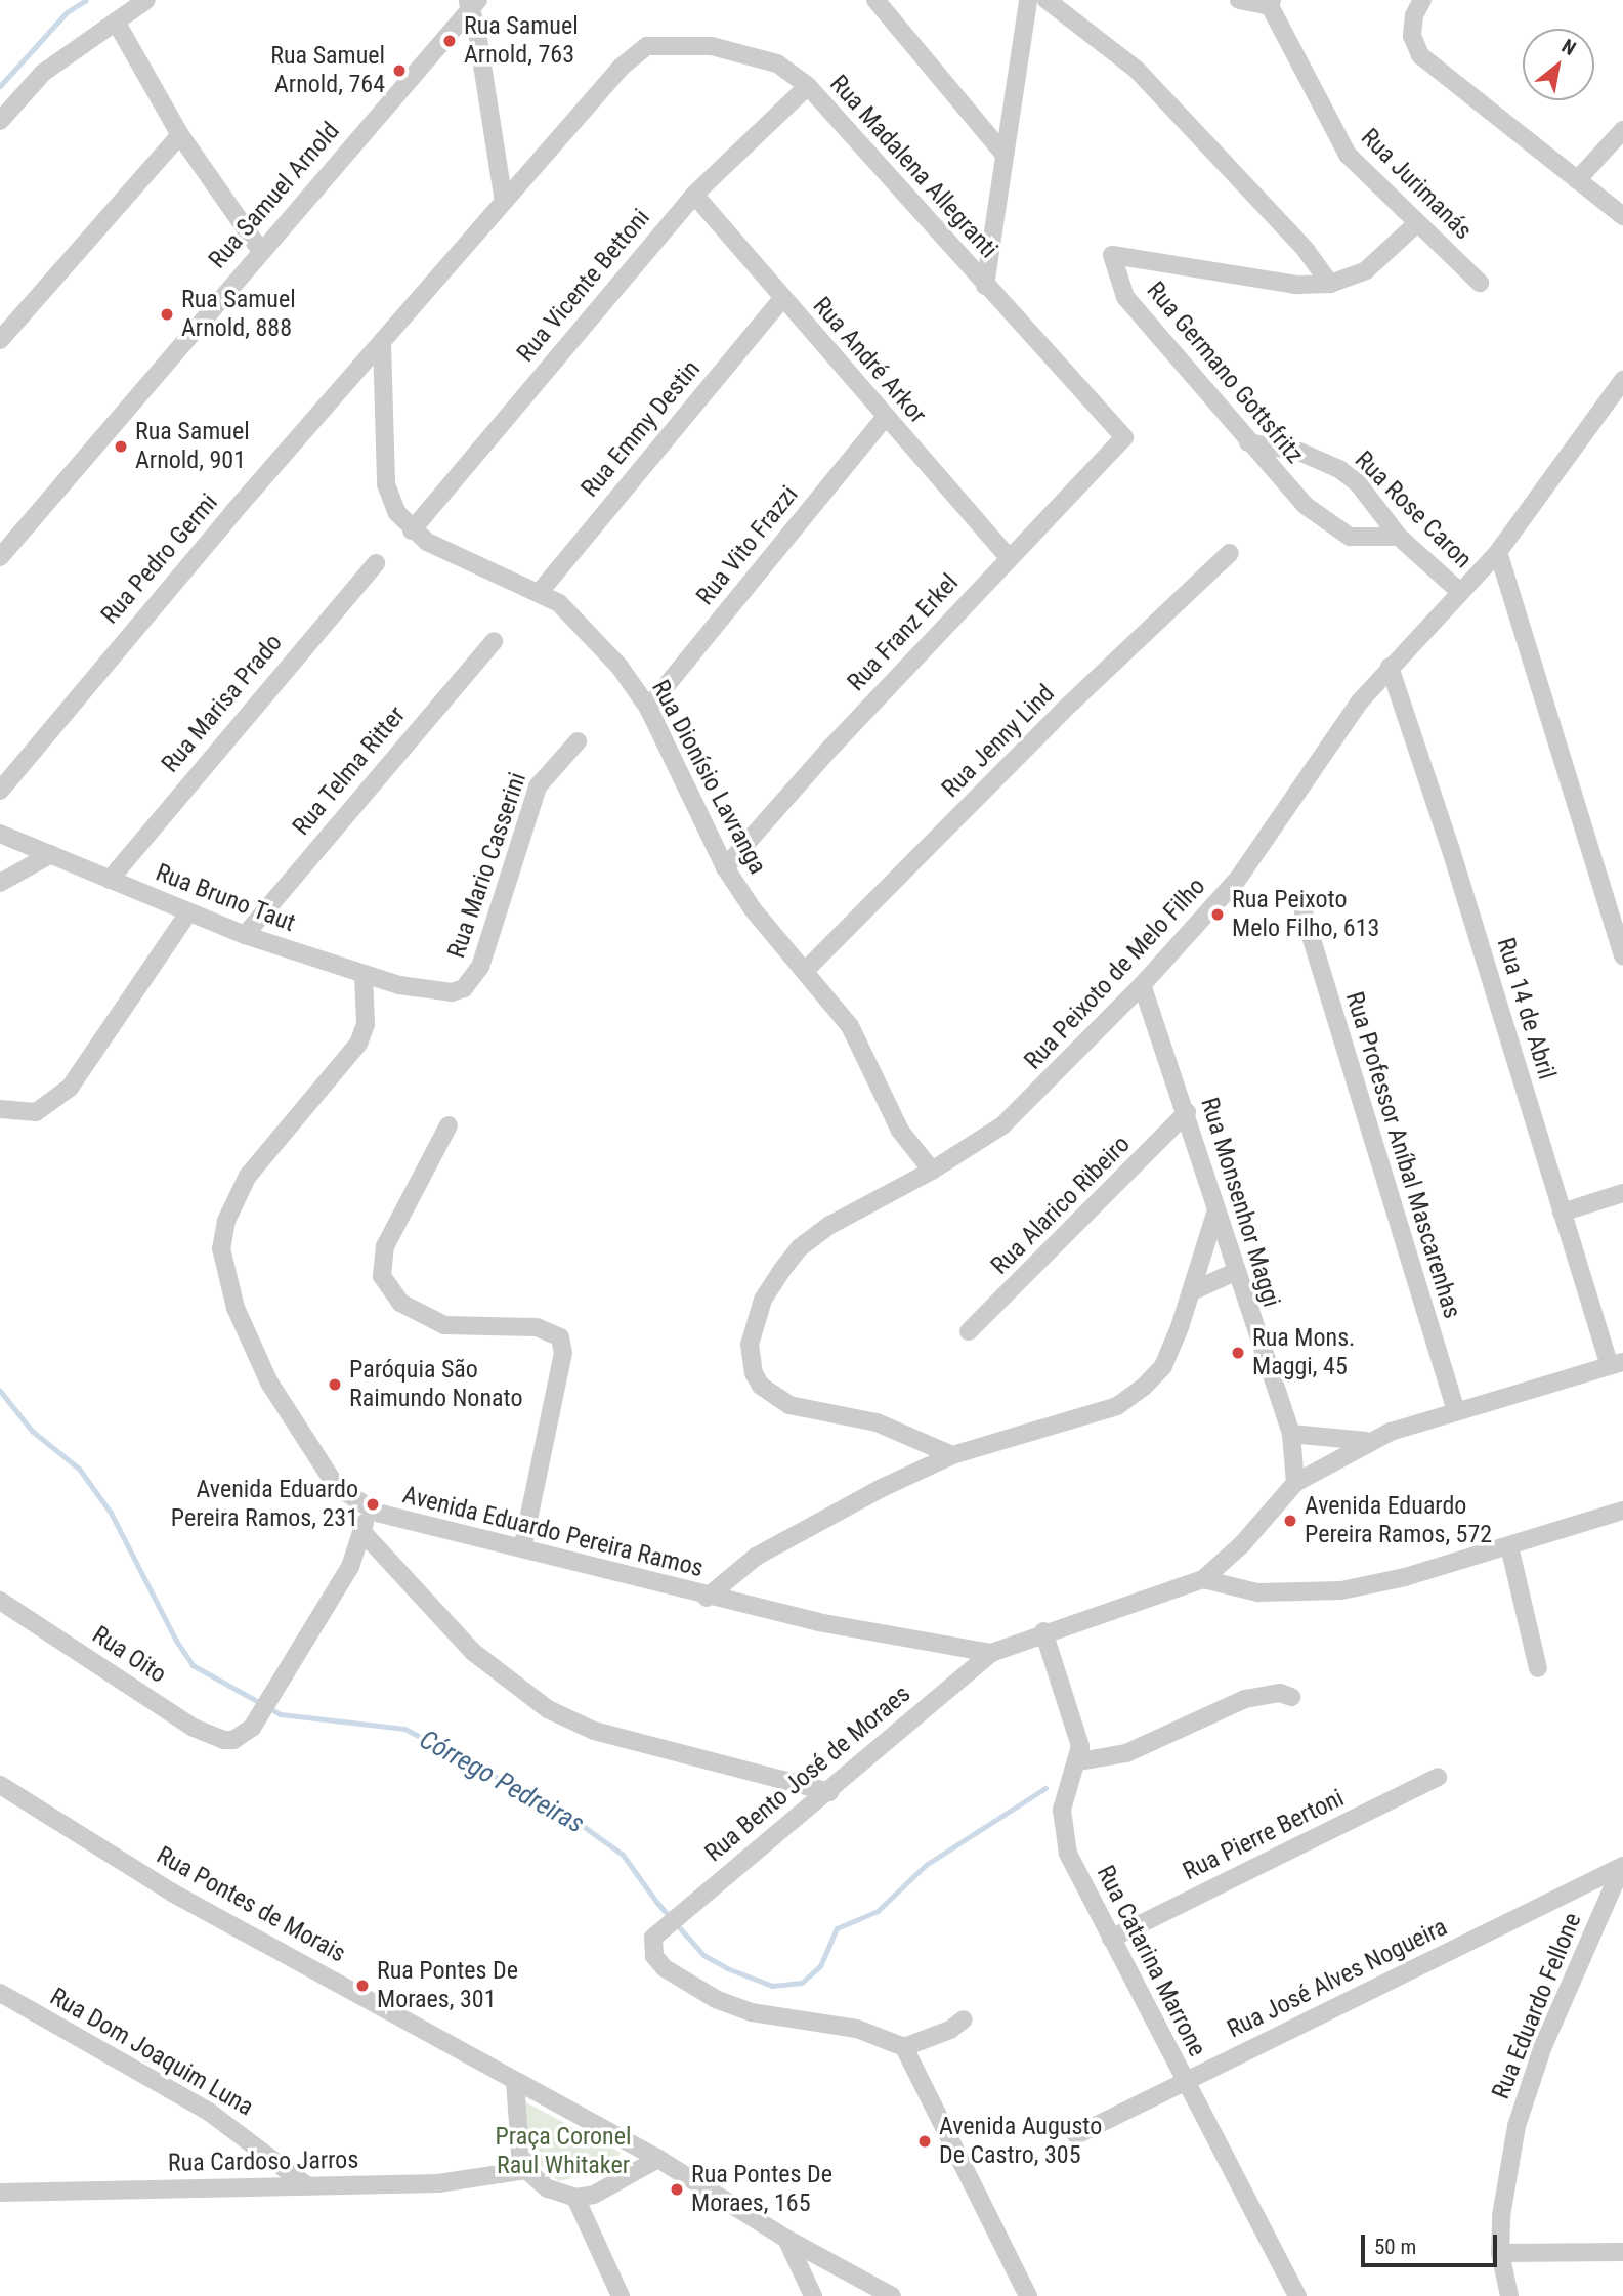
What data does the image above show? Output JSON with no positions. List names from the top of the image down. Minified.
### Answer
{"streets":{"street":["Rua Madalena Allegranti","Rua Jurimanás","Rua Samuel Arnold","Rua Vicente Bettoni","Rua André Arkor","Rua Germano Gottsfritz","Rua Emmy Destin","Rua Rose Caron","Rua Vito Frazzi","Rua Pedro Germi","Rua Franz Erkel","Rua Marisa Prado","Rua Jenny Lind","Rua Telma Ritter","Rua Dionísio Lavranga","Rua Mario Casserini","Rua Bruno Taut","Rua Peixoto de Melo Filho","Rua 14 de Abril","Rua Professor Aníbal Mascarenhas","Rua Monsenhor Maggi","Rua Alarico Ribeiro","Avenida Eduardo Pereira Ramos","Rua Oito","Rua Bento José de Moraes","Rua Pierre Bertoni","Rua Pontes de Morais","Rua Catarina Marrone","Rua José Alves Nogueira","Rua Eduardo Fellone","Rua Dom Joaquim Luna","Rua Cardoso Jarros"]},"crossings":[["Rua Madalena Allegranti","Rua Vicente Bettoni"],["Rua Madalena Allegranti","Rua Pedro Germi"],["Rua Madalena Allegranti","Rua Franz Erkel"],["Rua Jurimanás","Rua Germano Gottsfritz"],["Rua Vicente Bettoni","Rua André Arkor"],["Rua Vicente Bettoni","Rua Dionísio Lavranga"],["Rua André Arkor","Rua Emmy Destin"],["Rua André Arkor","Rua Vito Frazzi"],["Rua André Arkor","Rua Franz Erkel"],["Rua Germano Gottsfritz","Rua Rose Caron"],["Rua Emmy Destin","Rua Dionísio Lavranga"],["Rua Rose Caron","Rua Peixoto de Melo Filho"],["Rua Vito Frazzi","Rua Dionísio Lavranga"],["Rua Pedro Germi","Rua Dionísio Lavranga"],["Rua Franz Erkel","Rua Dionísio Lavranga"],["Rua Marisa Prado","Rua Bruno Taut"],["Rua Jenny Lind","Rua Dionísio Lavranga"],["Rua Telma Ritter","Rua Bruno Taut"],["Rua Dionísio Lavranga","Rua Peixoto de Melo Filho"],["Rua Mario Casserini","Rua Bruno Taut"],["Rua Bruno Taut","Avenida Eduardo Pereira Ramos"],["Rua Peixoto de Melo Filho","Rua 14 de Abril"],["Rua Peixoto de Melo Filho","Rua Monsenhor Maggi"],["Rua Monsenhor Maggi","Rua Alarico Ribeiro"],["Avenida Eduardo Pereira Ramos","Rua Bento José de Moraes"],["Rua Pierre Bertoni","Rua Catarina Marrone"],["Rua Catarina Marrone","Rua José Alves Nogueira"],["Rua José Alves Nogueira","Rua Eduardo Fellone"],["Rua Dom Joaquim Luna","Rua Cardoso Jarros"]],"water":["Córrego Pedreiras"],"parks":["Praça Coronel Raul Whitaker"],"places":["Rua Samuel Arnold, 763","Rua Samuel Arnold, 764","Rua Samuel Arnold, 888","Rua Samuel Arnold, 901","Rua Peixoto Melo Filho, 613","Rua Mons. Maggi, 45","Paróquia São Raimundo Nonato","Avenida Eduardo Pereira Ramos, 231","Avenida Eduardo Pereira Ramos, 572","Rua Pontes De Moraes, 301","Avenida Augusto De Castro, 305","Rua Pontes De Moraes, 165"],"scale_bar":"50 m","north":"top right"}
